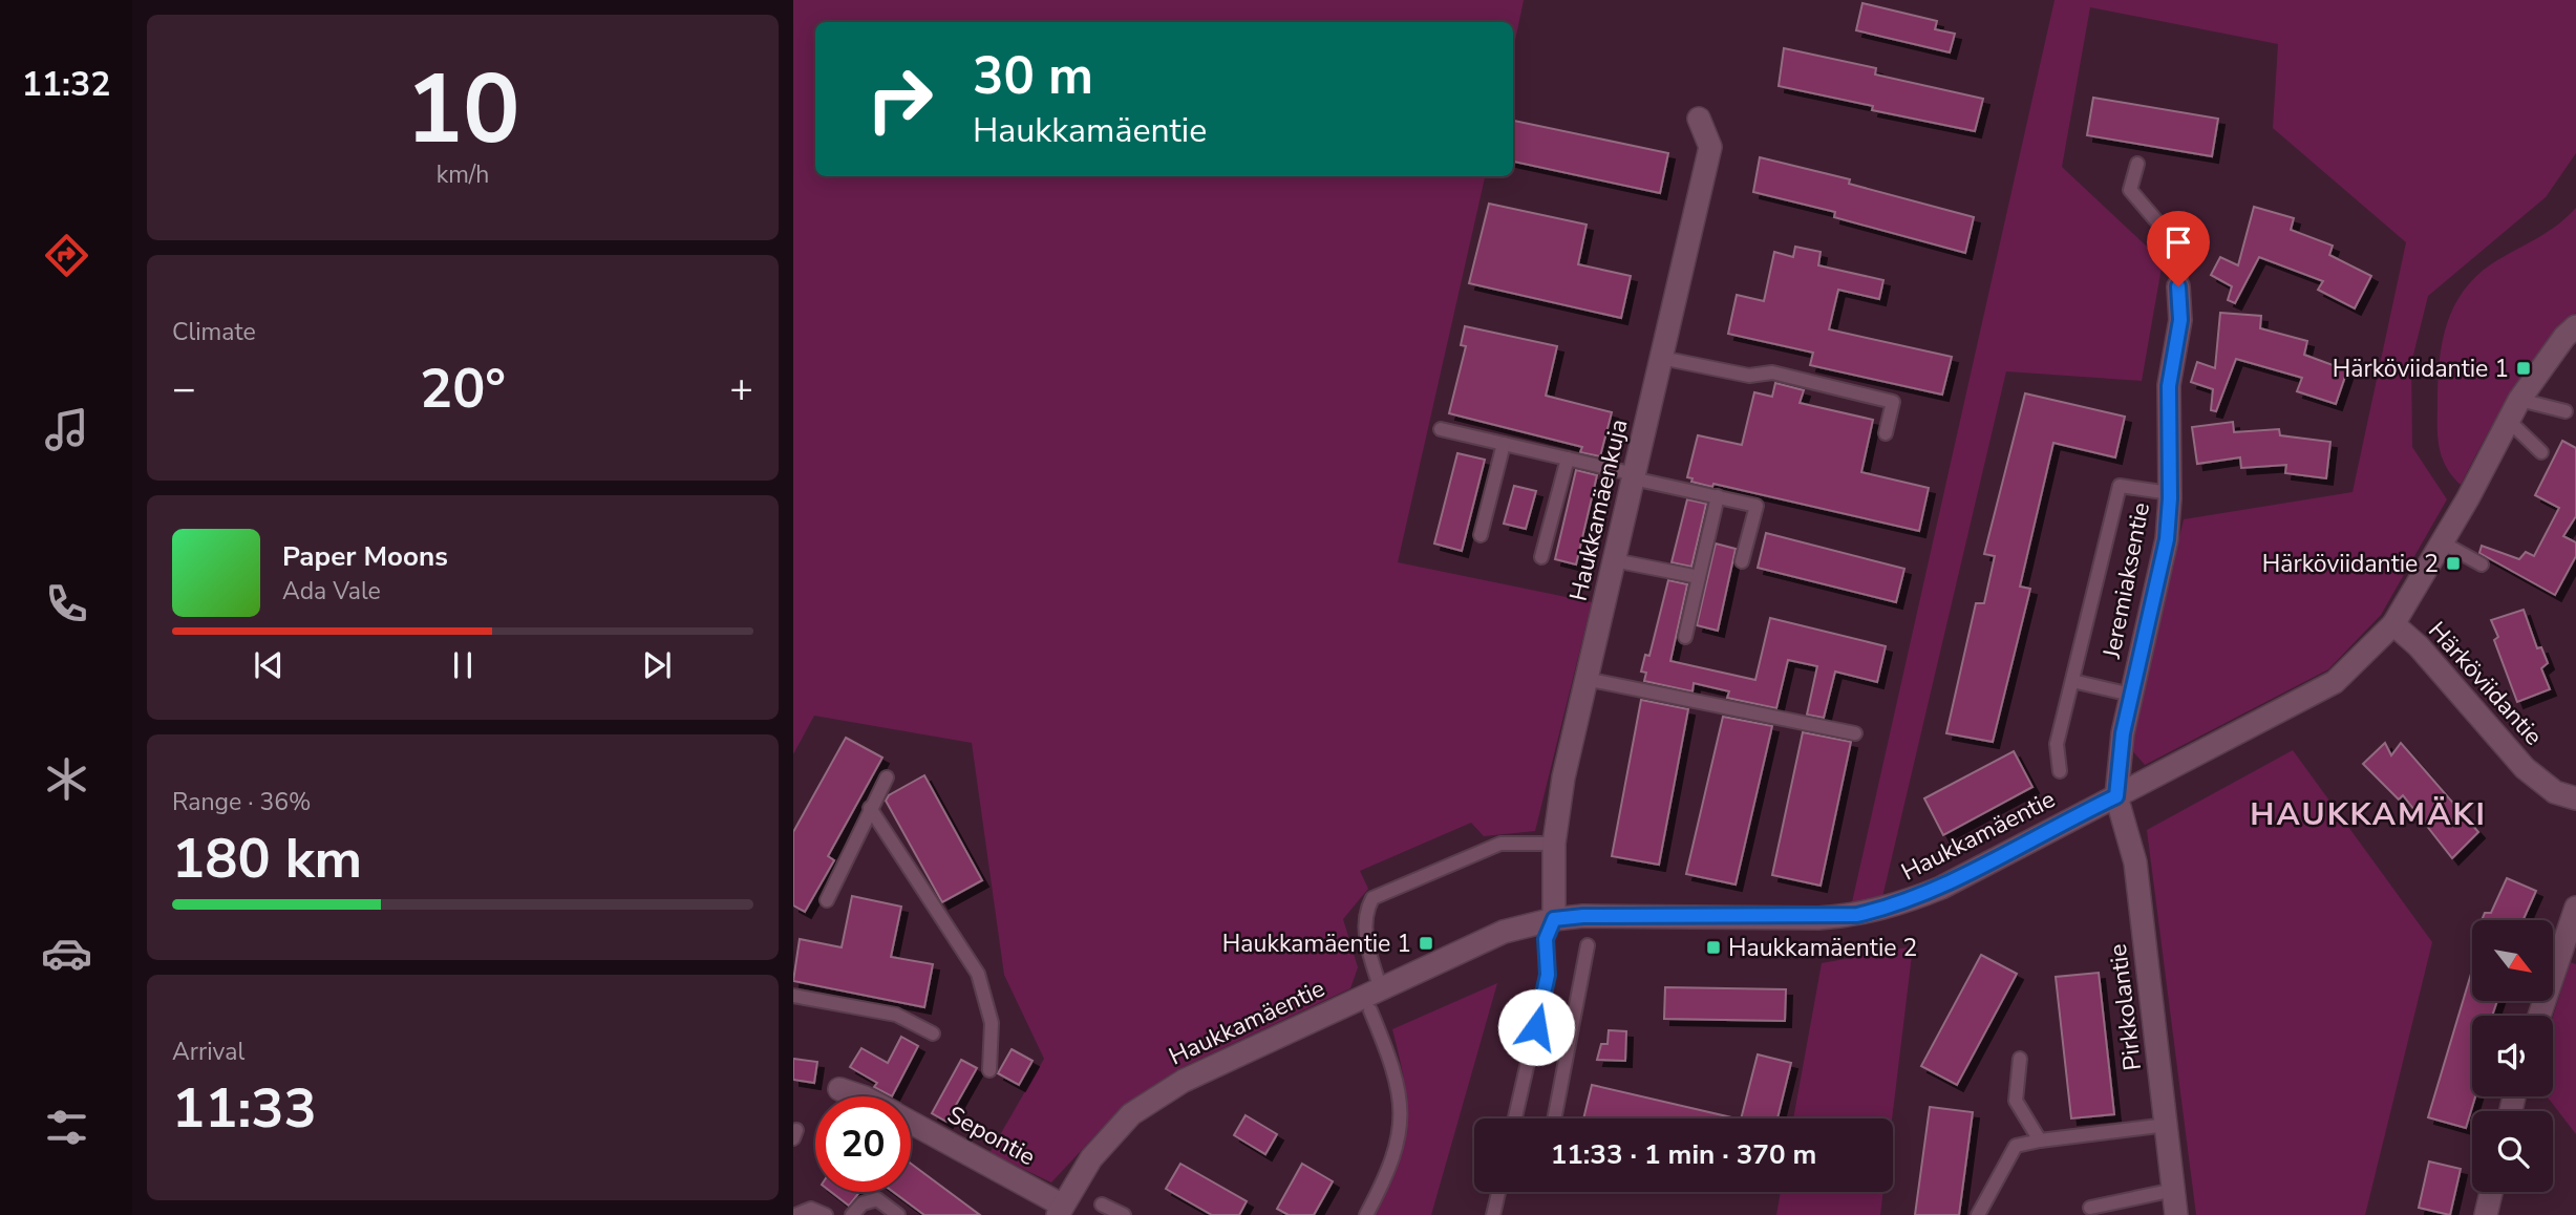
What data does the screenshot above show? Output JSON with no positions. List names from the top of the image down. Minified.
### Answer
{"streets":{"street":["Haukkamäenkuja","Jeremiaksentie","Härköviidantie","Haukkamäentie","Pirkkolantie","Sepontie"]},"crossings":[["Haukkamäenkuja","Haukkamäentie"],["Jeremiaksentie","Haukkamäentie"],["Jeremiaksentie","Pirkkolantie"],["Härköviidantie","Haukkamäentie"],["Haukkamäentie","Pirkkolantie"],["Haukkamäentie","Sepontie"]],"districts":["HAUKKAMÄKI"],"places":{"transit":["Härköviidantie 1","Härköviidantie 2","Haukkamäentie 1","Haukkamäentie 2"]},"north":"bottom right","page":{"tabs":"11:32","tile":[["10","km/h"],"Climate",["Range · 36%","180 km"],["Arrival","11:33"]],"turn":["30 m","Haukkamäentie"],"heat":["−","20°","+"],"song":["Paper Moons","Ada Vale"],"limit":"20","trip":"11:33 · 1 min · 370 m"}}
